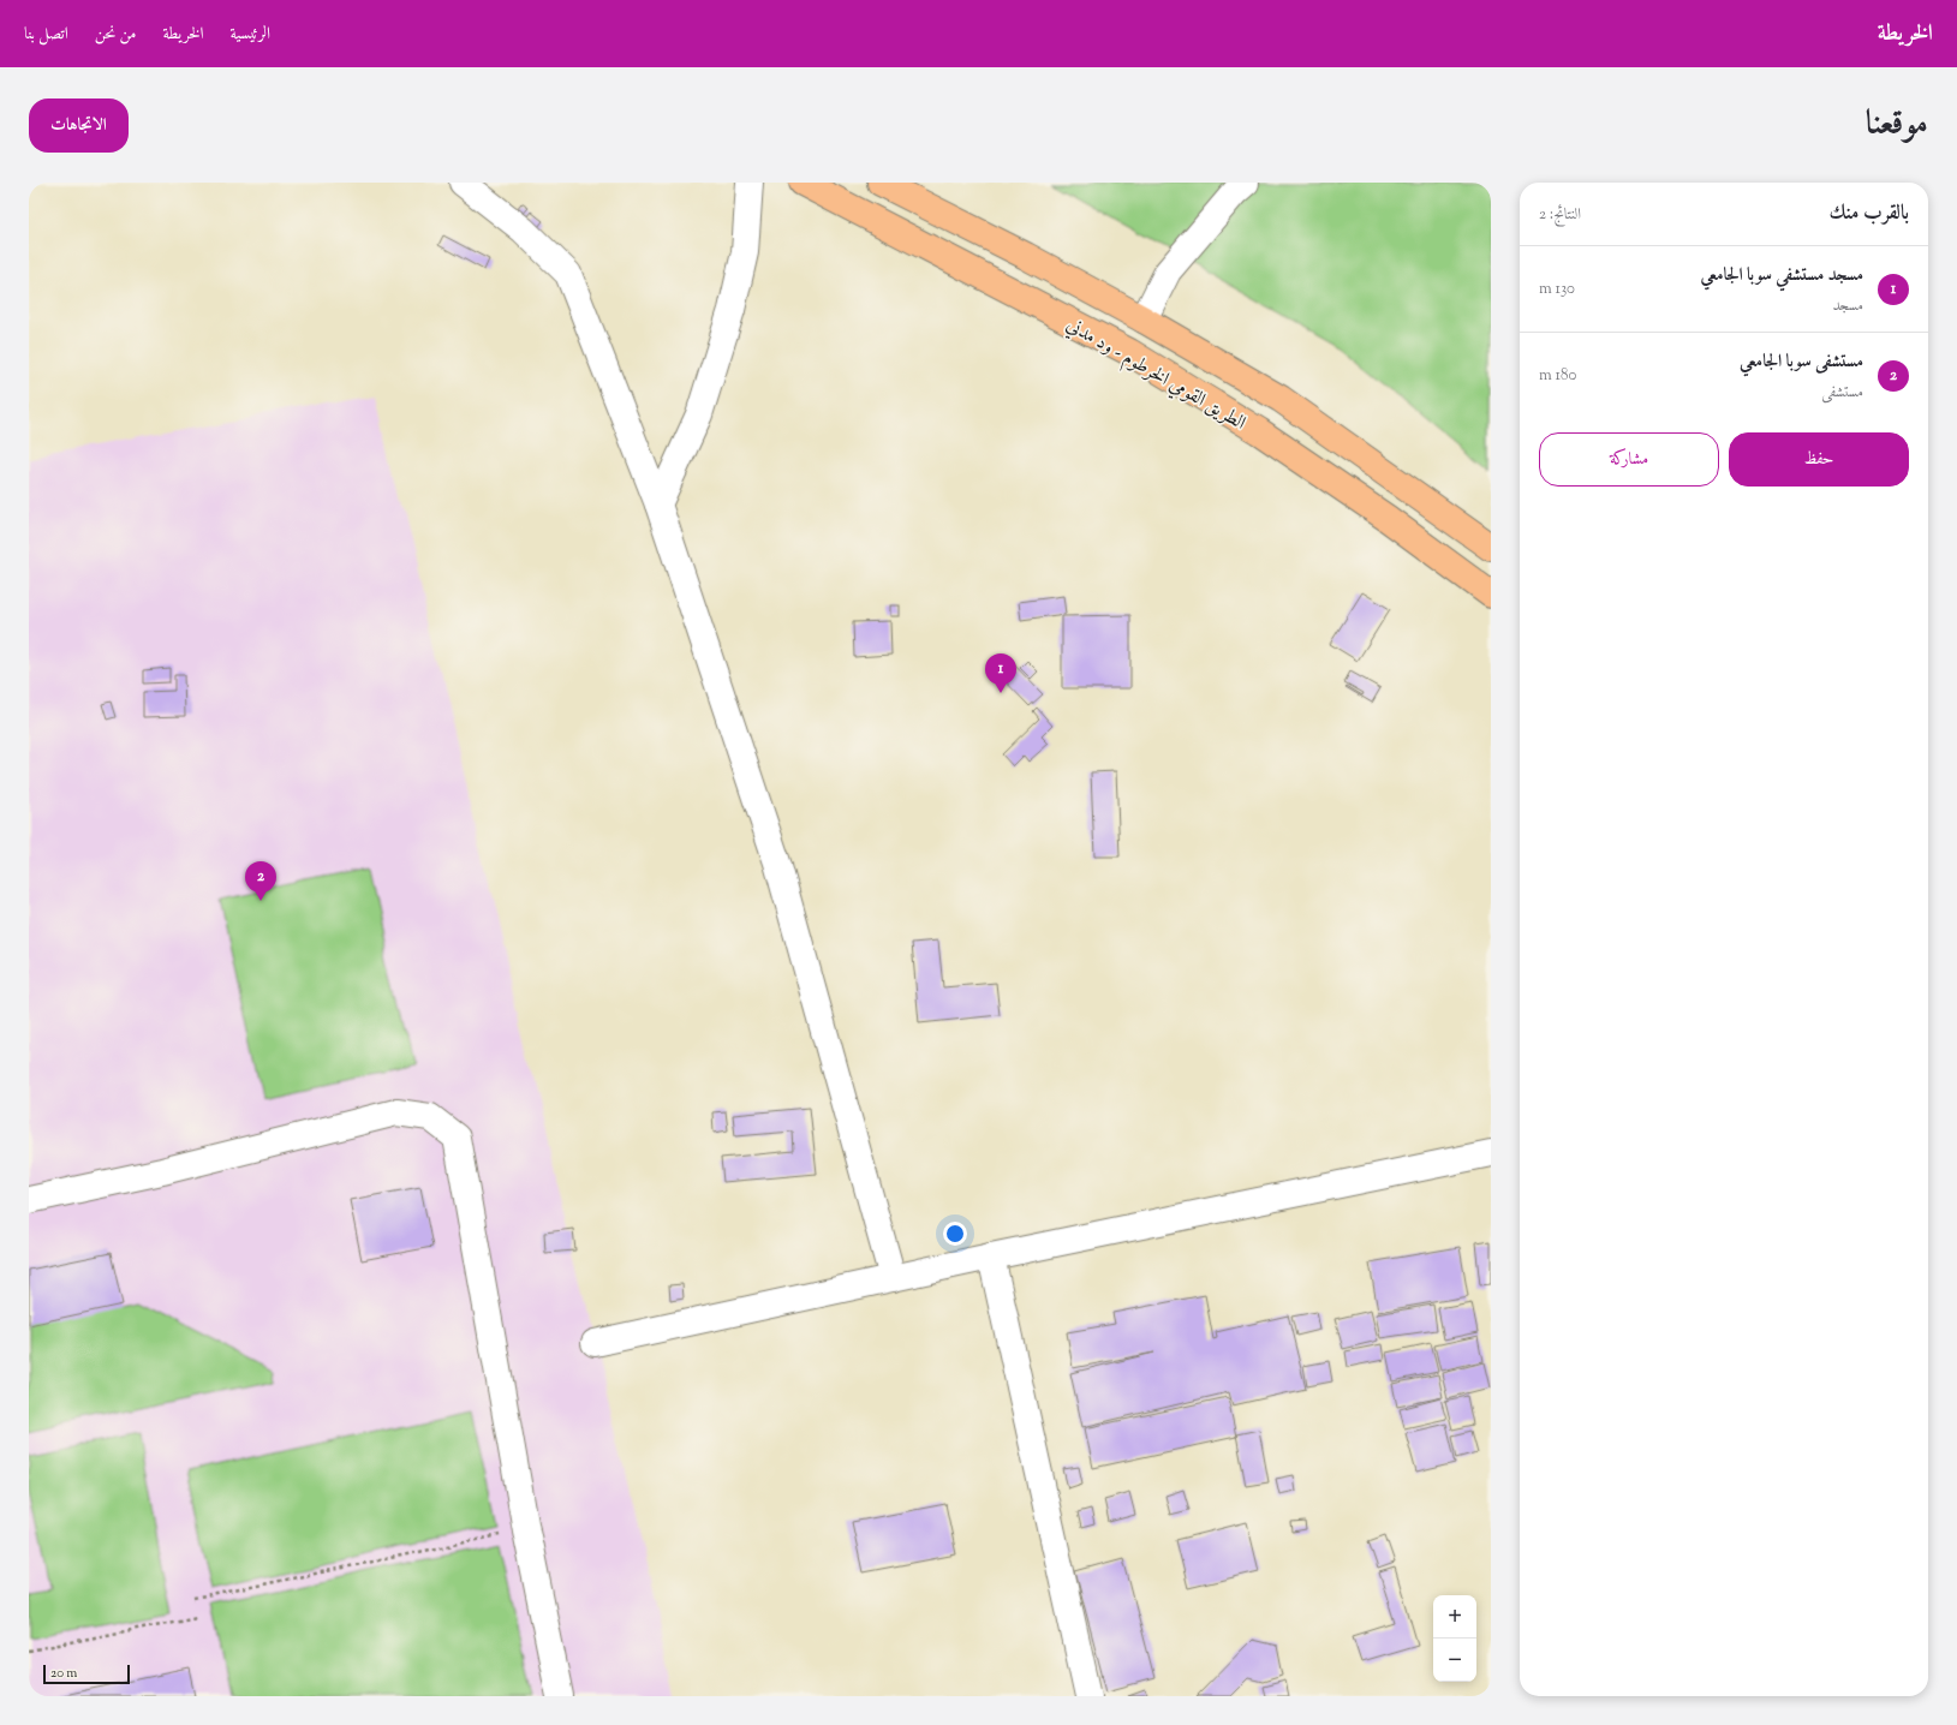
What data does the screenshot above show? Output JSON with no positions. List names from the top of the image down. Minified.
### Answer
{"streets":{"highway":["الطريق القومي الخرطوم - ود مدني"]},"scale_bar":"20 m","page":{"header":"الخريطة","nav":["الرئيسية","الخريطة","من نحن","اتصل بنا"],"title":"موقعنا","buttons":["الاتجاهات",["حفظ","مشاركة"]],"heading":["بالقرب منك","النتائج: 2"],"list":[{"mark":"1","name":"مسجد مستشفي سوبا الجامعي","note":"مسجد","value":"130 m"},{"mark":"2","name":"مستشفى سوبا الجامعي","note":"مستشفى","value":"180 m"}],"pins":["1","2"],"map_buttons":["+","−"],"scale":"20 m"}}
